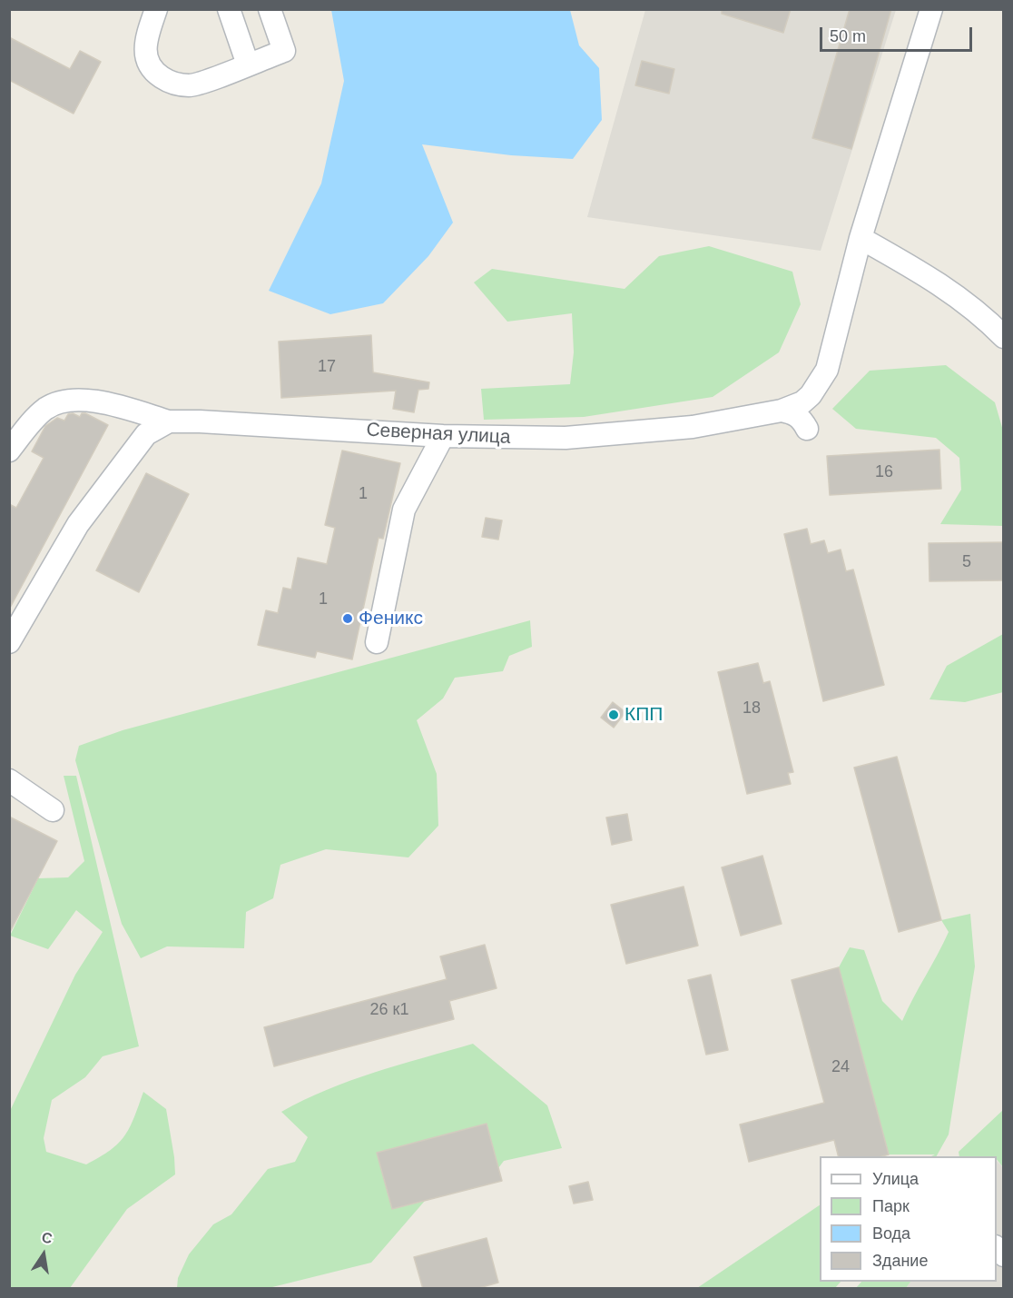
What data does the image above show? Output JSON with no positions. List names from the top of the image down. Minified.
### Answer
{"streets":{"street":["Северная улица"]},"places":["Феникс","КПП"],"house_numbers":["17","16","1","5","1","18","26 к1","24"],"legend":["Улица","Парк","Вода","Здание"],"scale_bar":"50 m","north":"top"}
